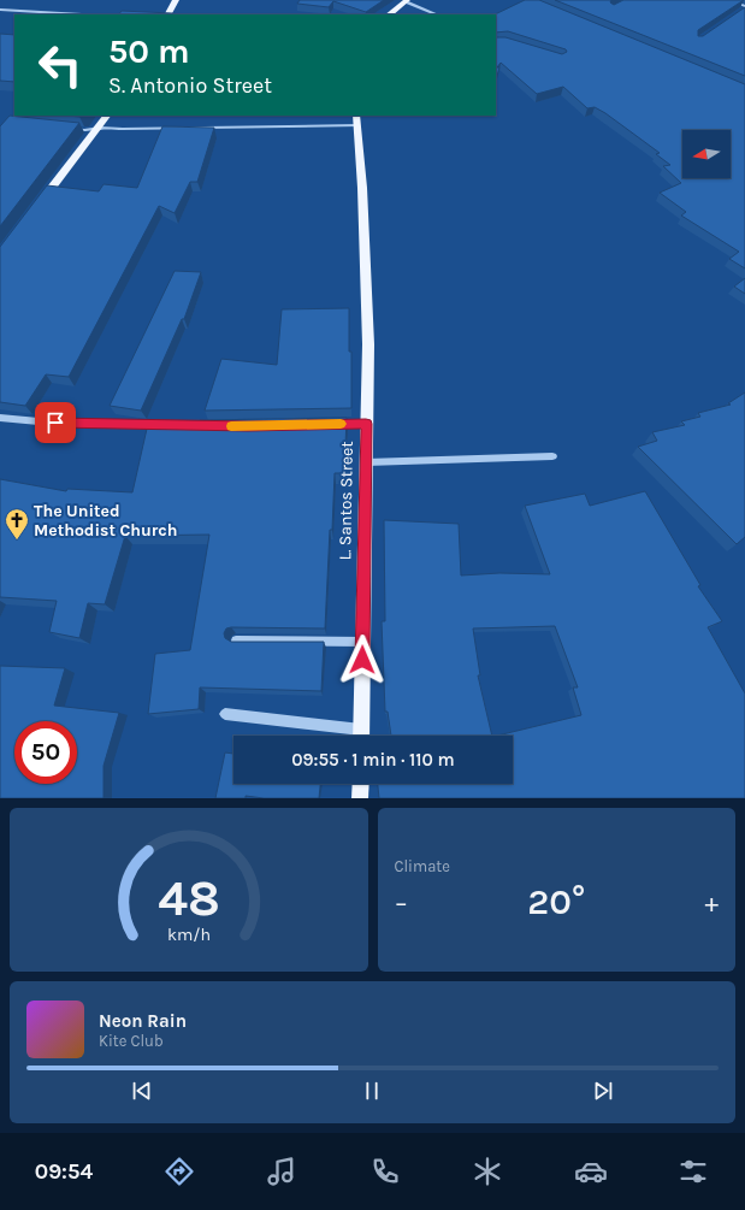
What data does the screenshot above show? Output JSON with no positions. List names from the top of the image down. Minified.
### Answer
{"streets":{"main road":["L. Santos Street"]},"places":{"church":["The United Methodist Church"]},"north":"left","page":{"turn":["50 m","S. Antonio Street"],"limit":"50","trip":"09:55 · 1 min · 110 m","tile":"Climate","heat":["−","20°","+"],"song":["Neon Rain","Kite Club"],"tabs":"09:54","gauge":["48","km/h"]}}
